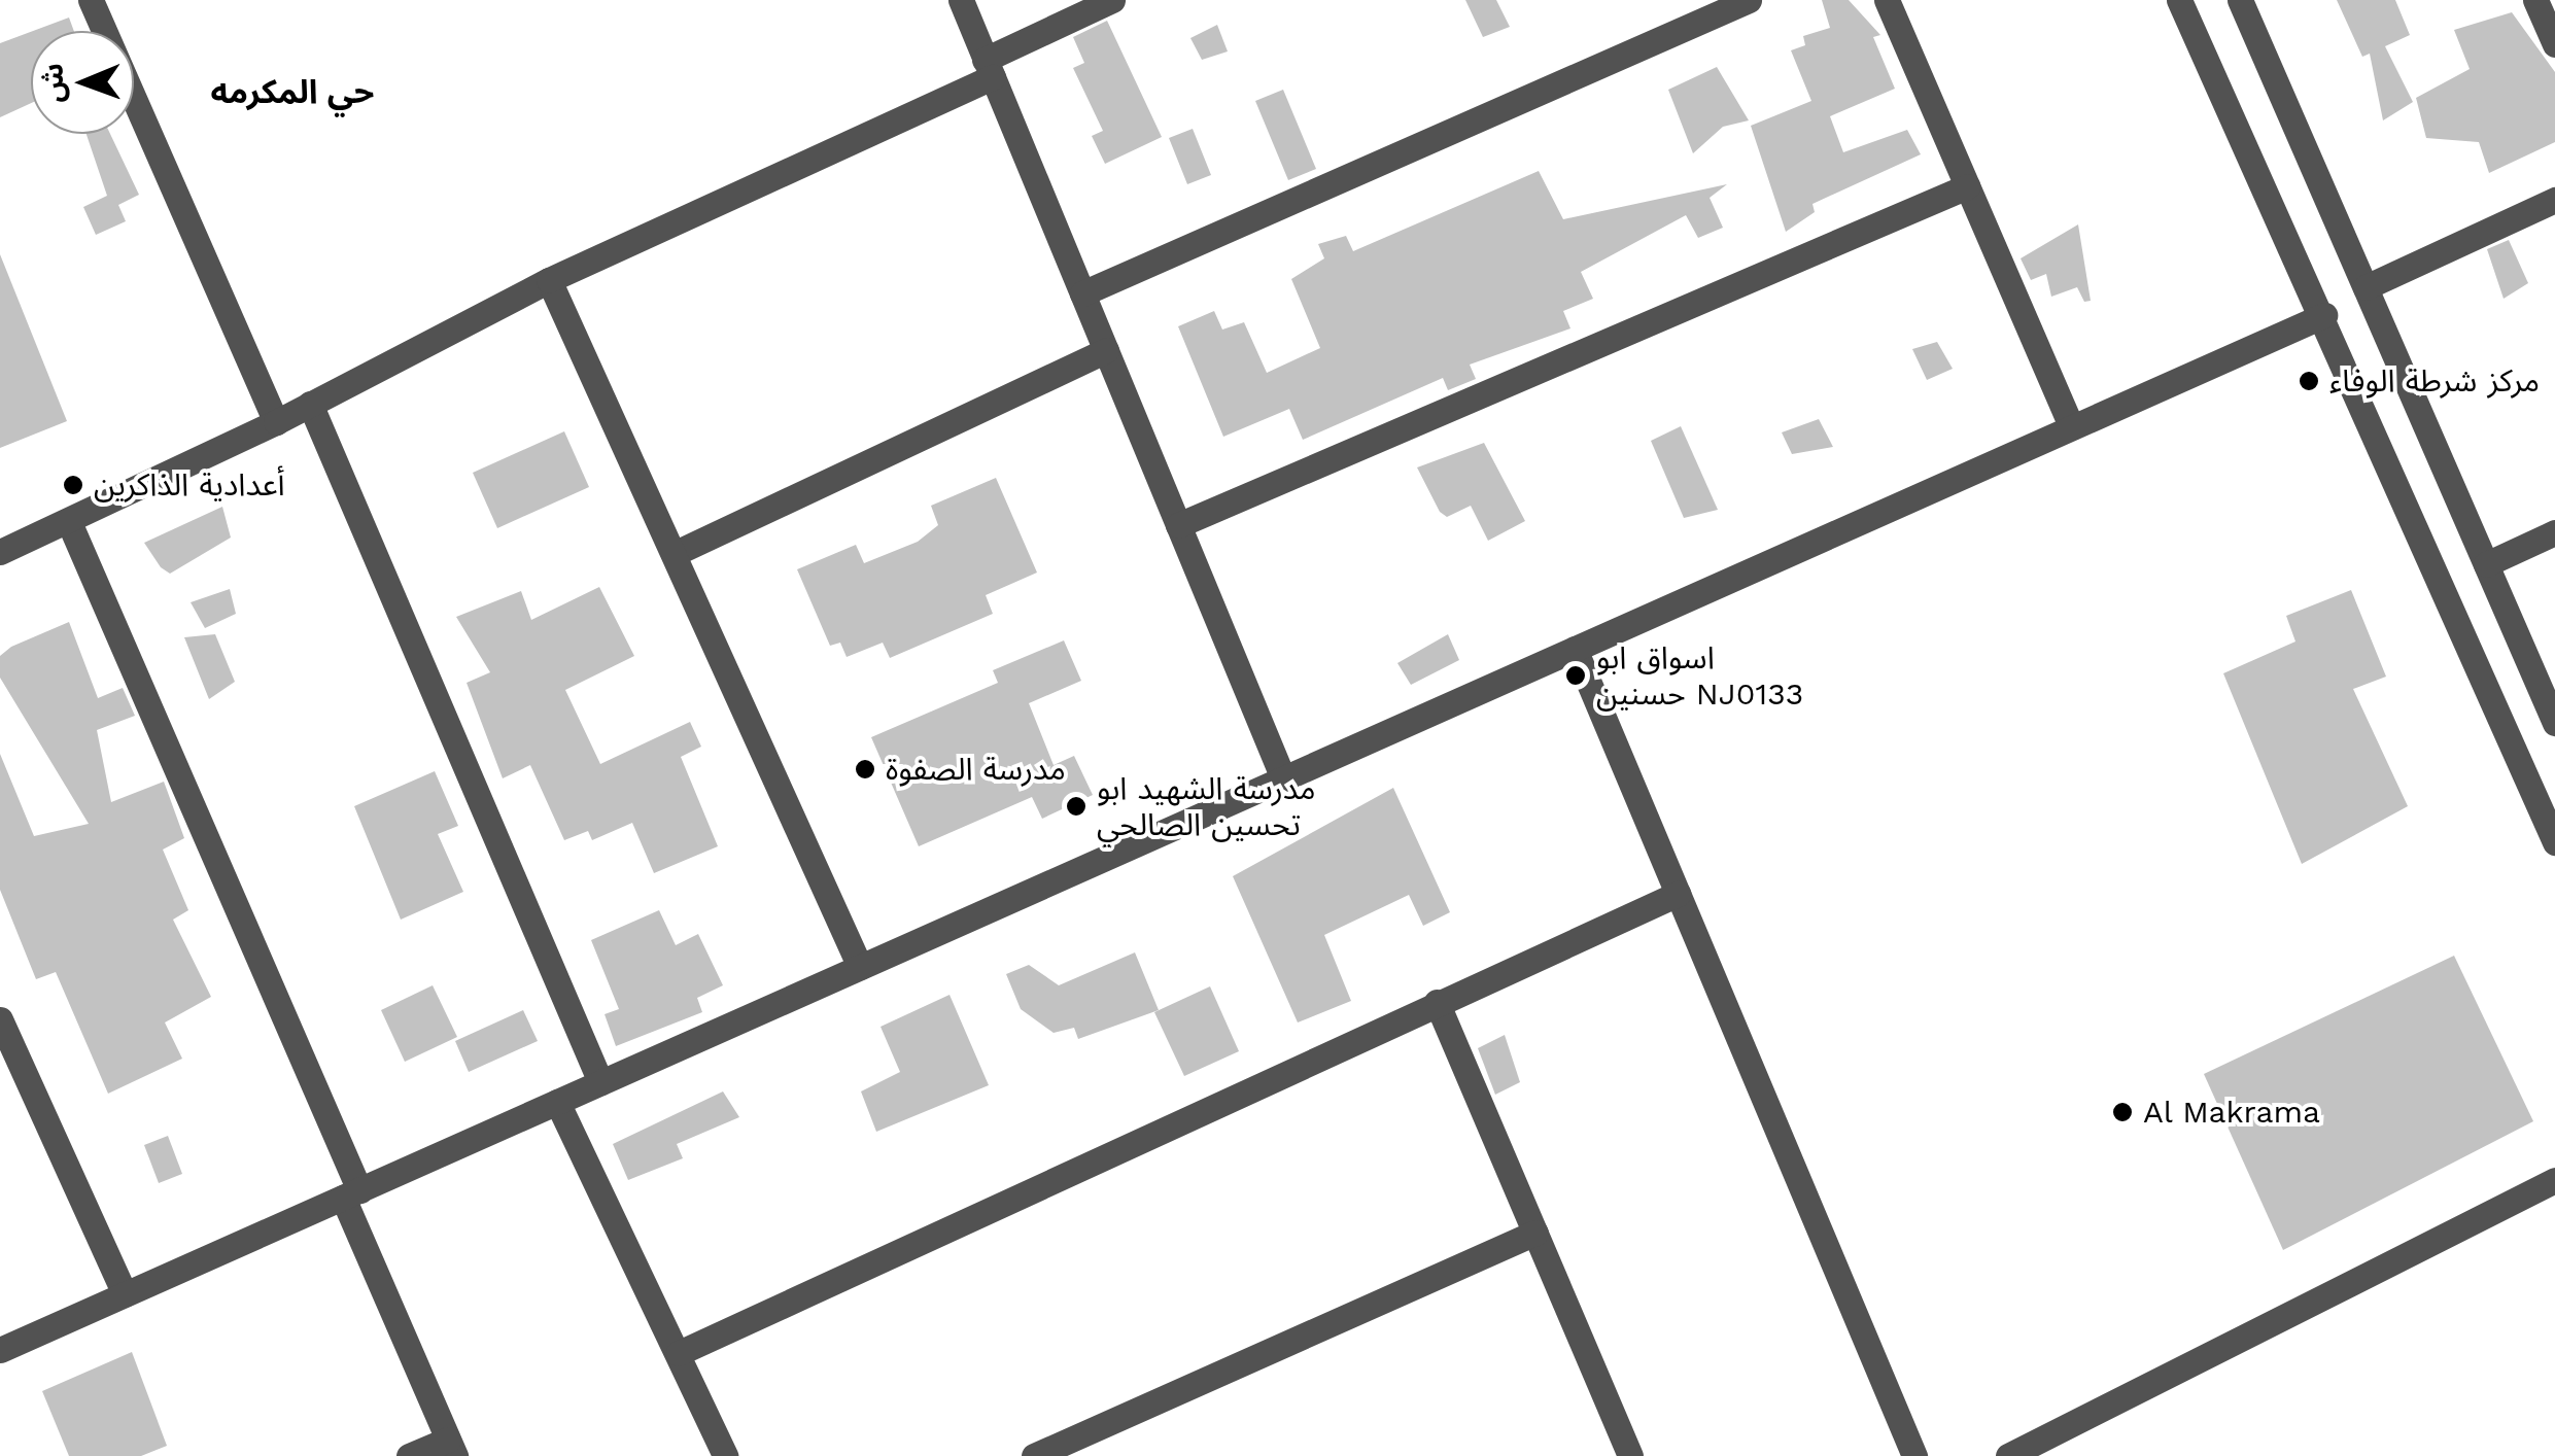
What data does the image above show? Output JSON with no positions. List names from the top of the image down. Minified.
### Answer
{"districts":["حي المكرمه"],"places":["مركز شرطة الوفاء","أعدادية الذاكرين","اسواق ابو حسنين NJ0133","مدرسة الصفوة","مدرسة الشهيد ابو تحسين الصالحي","Al Makrama"],"north":"left"}
